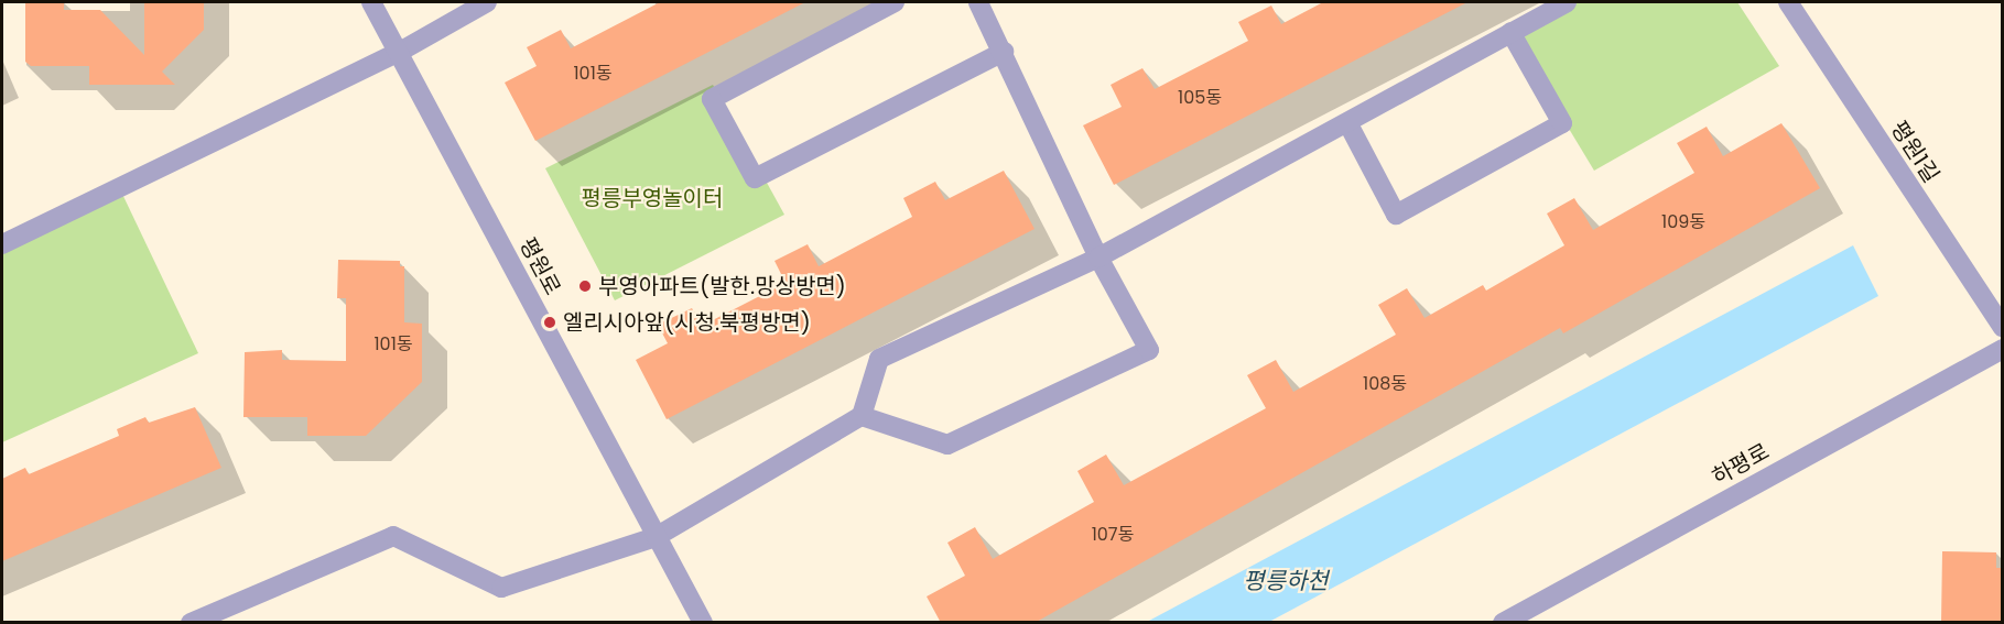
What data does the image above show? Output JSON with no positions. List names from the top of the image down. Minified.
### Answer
{"streets":{"street":["평원1길","평원로","하평로"]},"water":["평릉하천"],"parks":["평릉부영놀이터"],"places":["부영아파트(발한.망상방면)","엘리시아앞(시청.북평방면)"],"house_numbers":["101동","105동","109동","101동","108동","107동"]}
